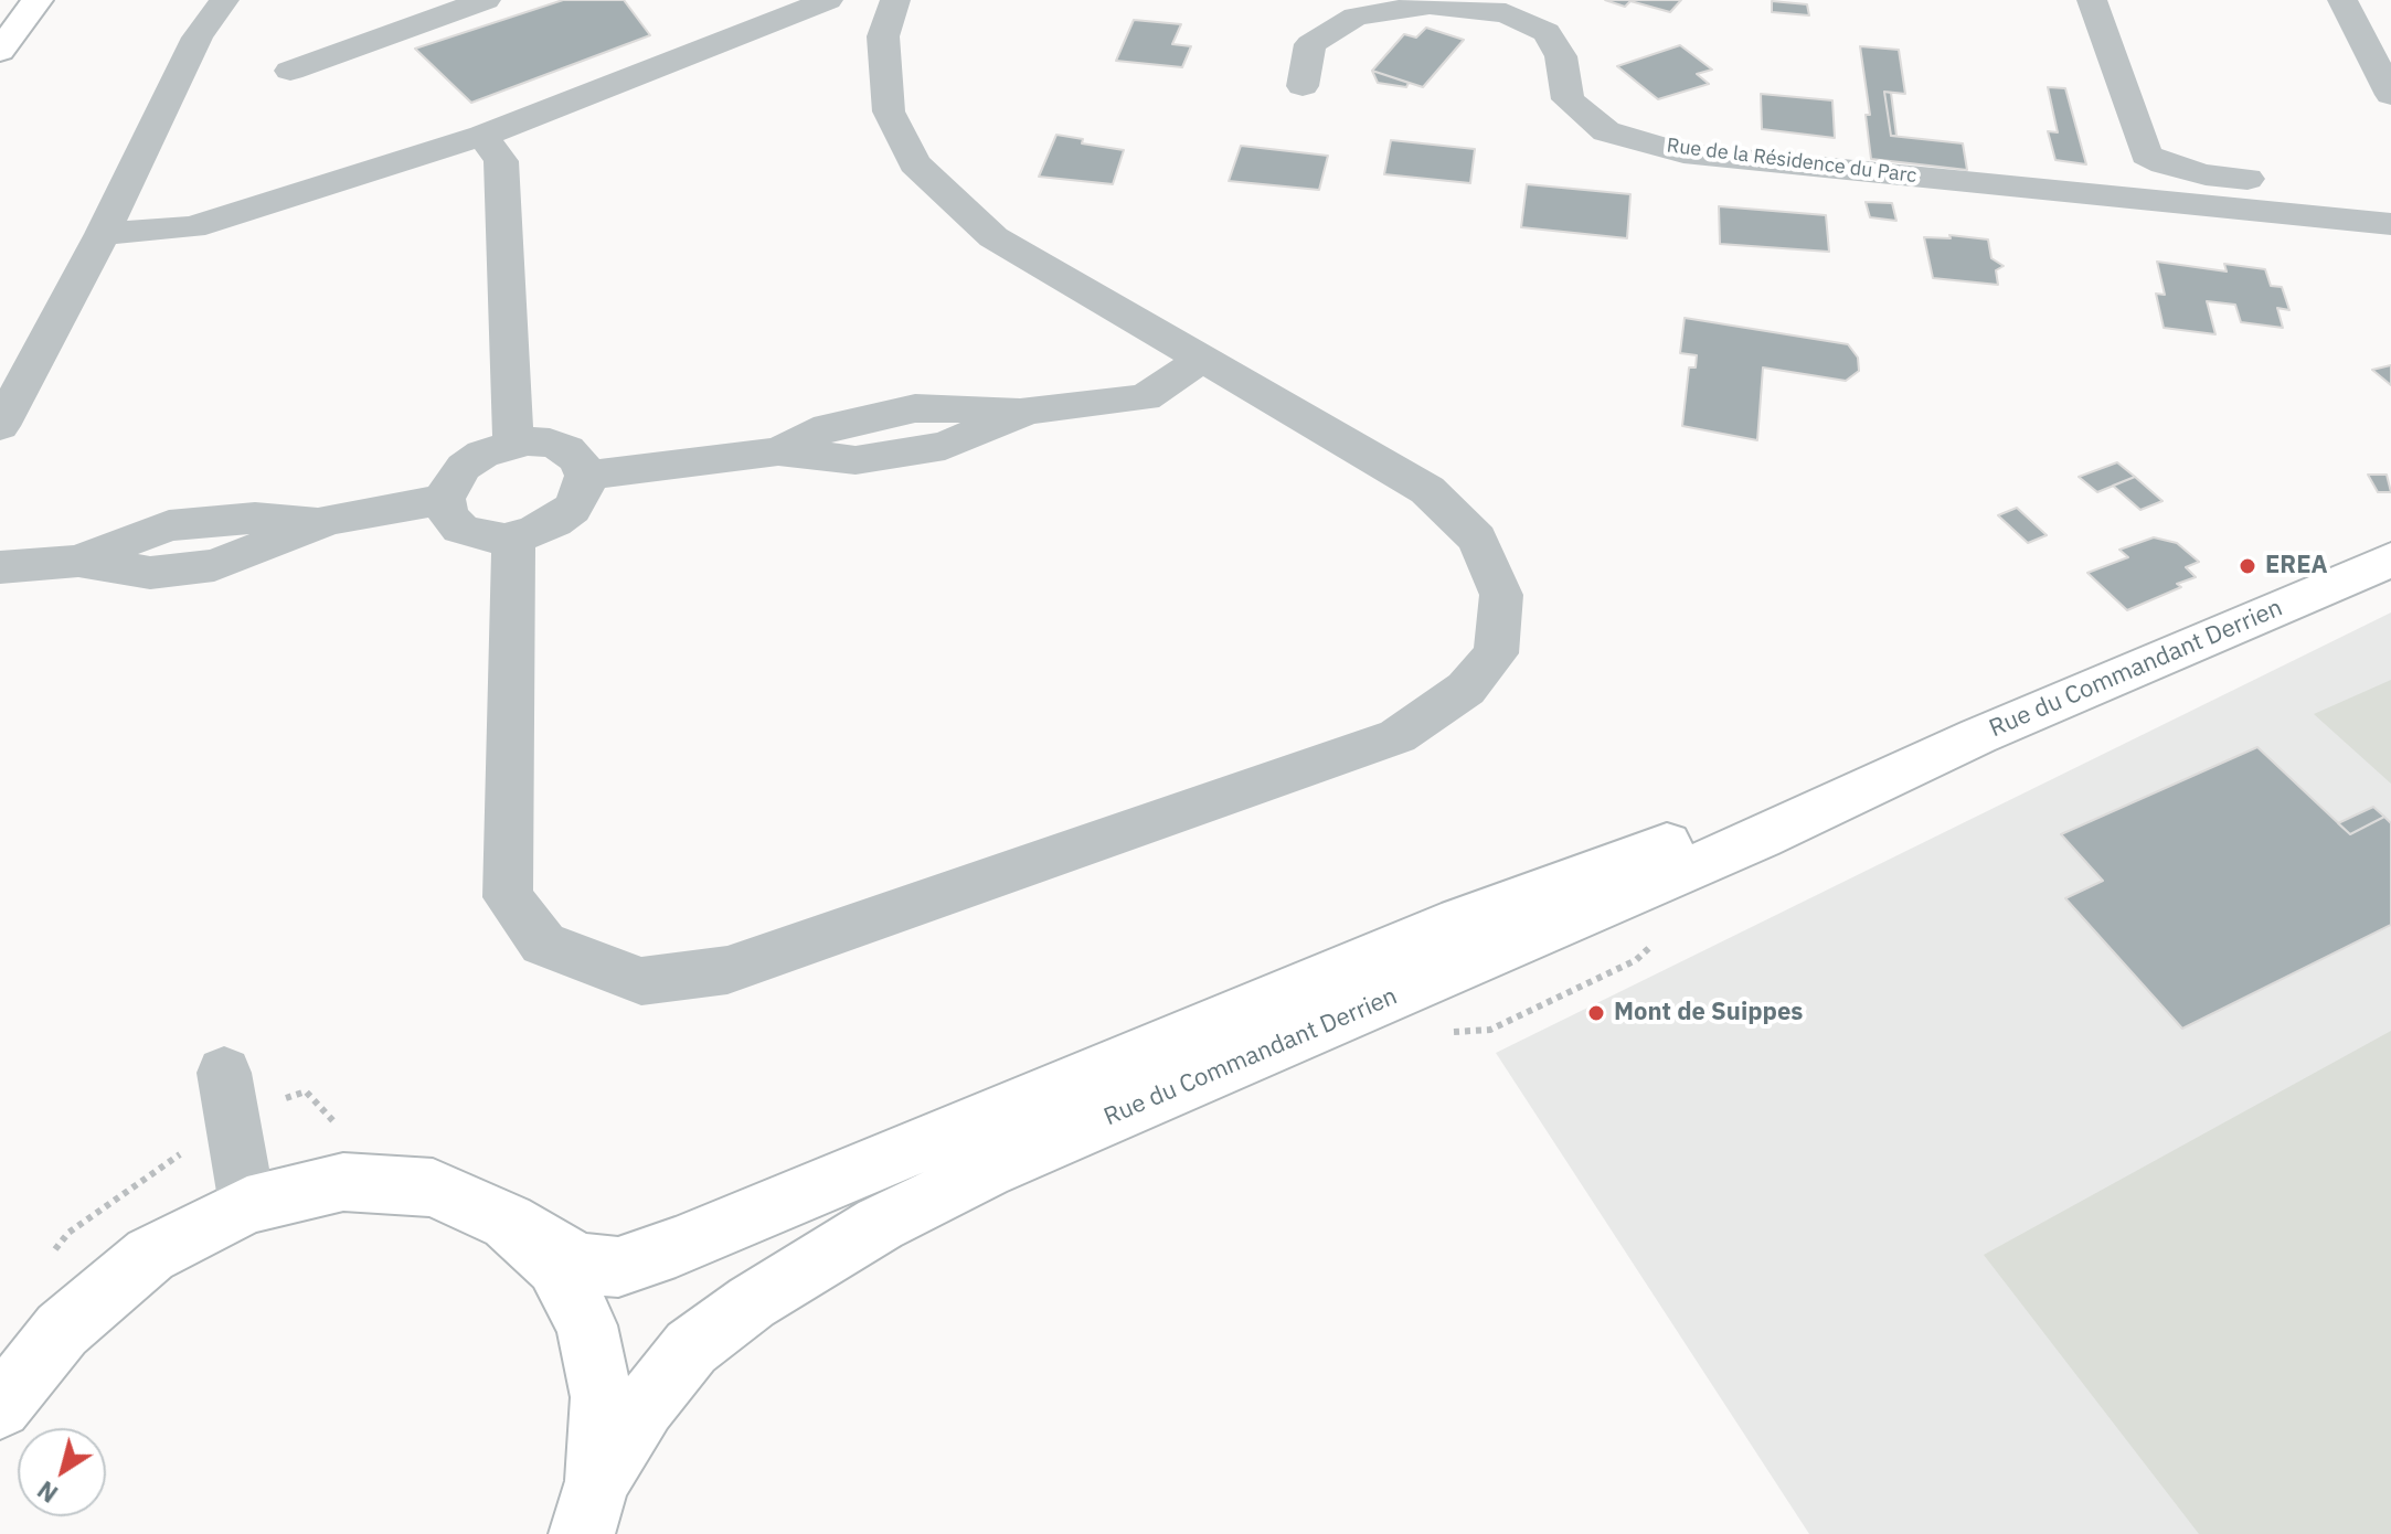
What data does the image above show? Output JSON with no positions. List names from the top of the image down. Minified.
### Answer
{"streets":{"main road":["Rue du Commandant Derrien"],"street":["Rue de la Résidence du Parc"]},"places":["EREA","Mont de Suippes"],"north":"bottom left"}
